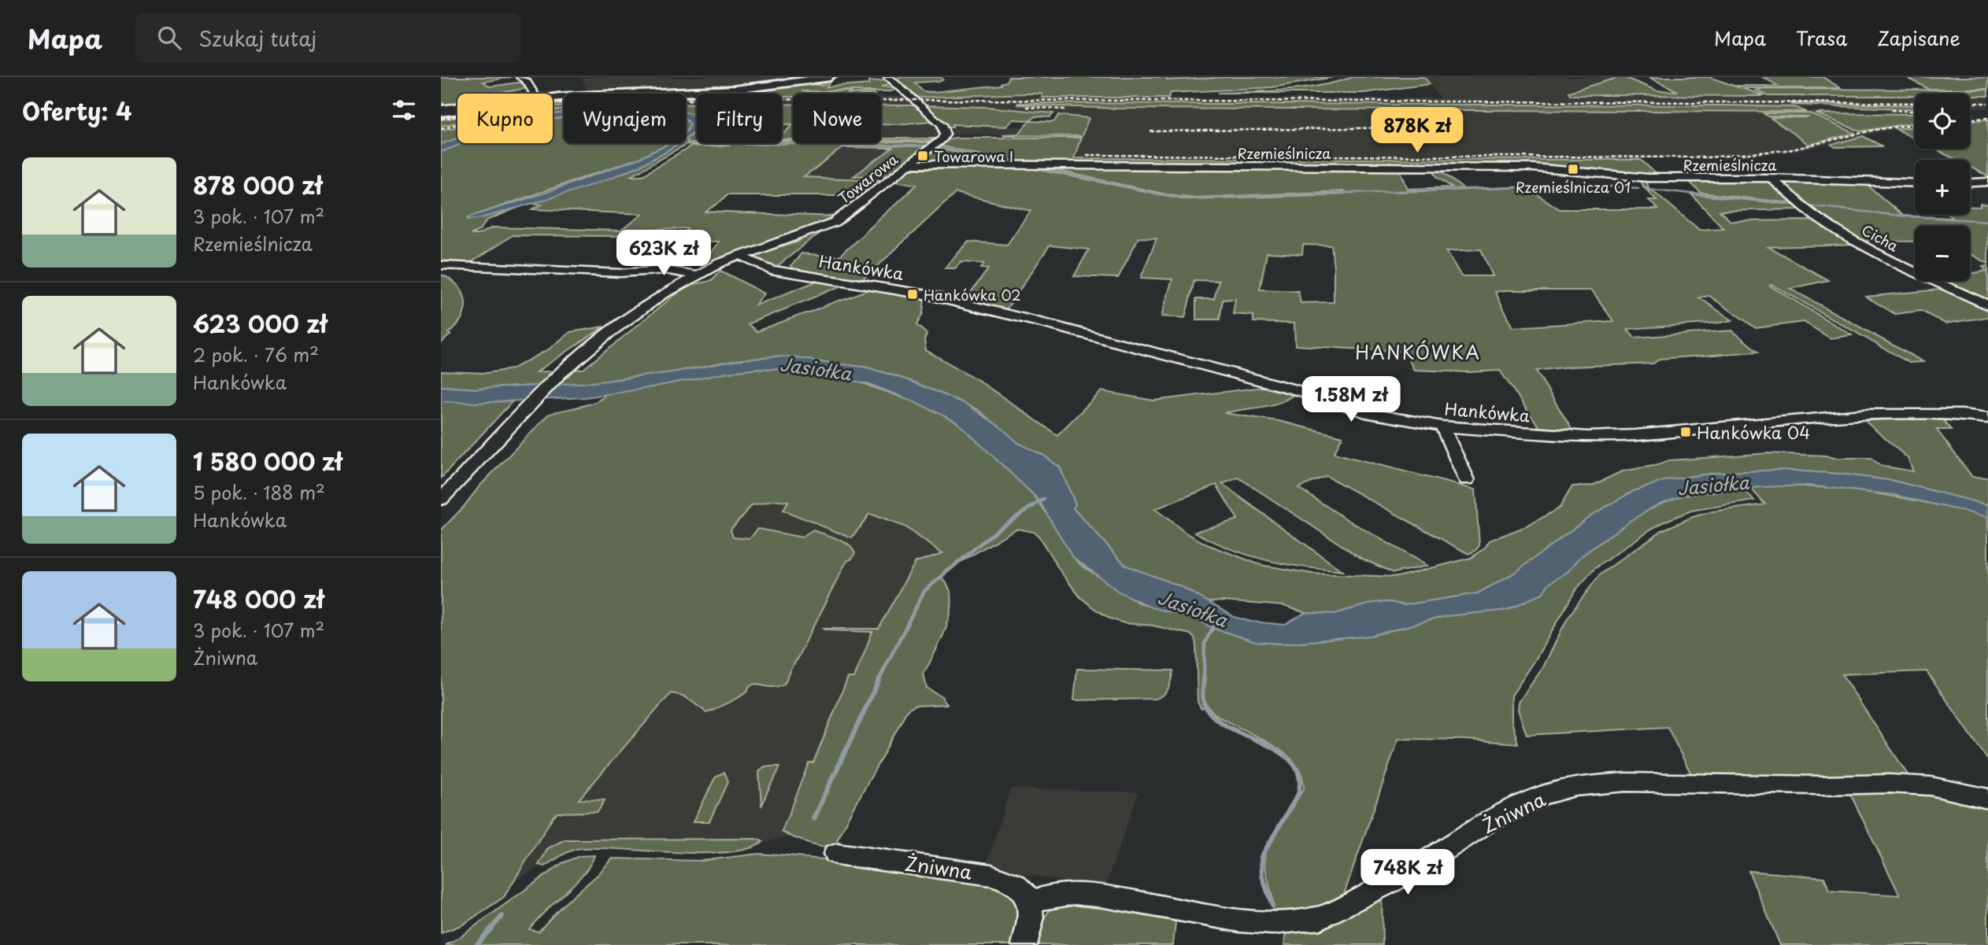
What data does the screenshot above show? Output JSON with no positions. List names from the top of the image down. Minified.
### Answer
{"streets":{"street":["Rzemieślnicza","Towarowa","Cicha","Hankówka","Żniwna"]},"crossings":[["Rzemieślnicza","Towarowa"],["Rzemieślnicza","Cicha"],["Towarowa","Hankówka"]],"districts":["HANKÓWKA"],"water":["Jasiołka"],"places":{"transit":["Towarowa I","Rzemieślnicza 01","Hankówka 02","Hankówka 04"]},"page":{"header":"Mapa","search":"Szukaj tutaj","nav":["Mapa","Trasa","Zapisane"],"heading":"Oferty: 4","map_buttons":["+","−"],"chip":["Kupno","Wynajem","Filtry","Nowe"],"price":["878K zł","623K zł","1.58M zł","748K zł"],"list":[{"name":"878 000 zł","note":"3 pok. · 107 m² · Rzemieślnicza"},{"name":"623 000 zł","note":"2 pok. · 76 m² · Hankówka"},{"name":"1 580 000 zł","note":"5 pok. · 188 m² · Hankówka"},{"name":"748 000 zł","note":"3 pok. · 107 m² · Żniwna"}]}}
